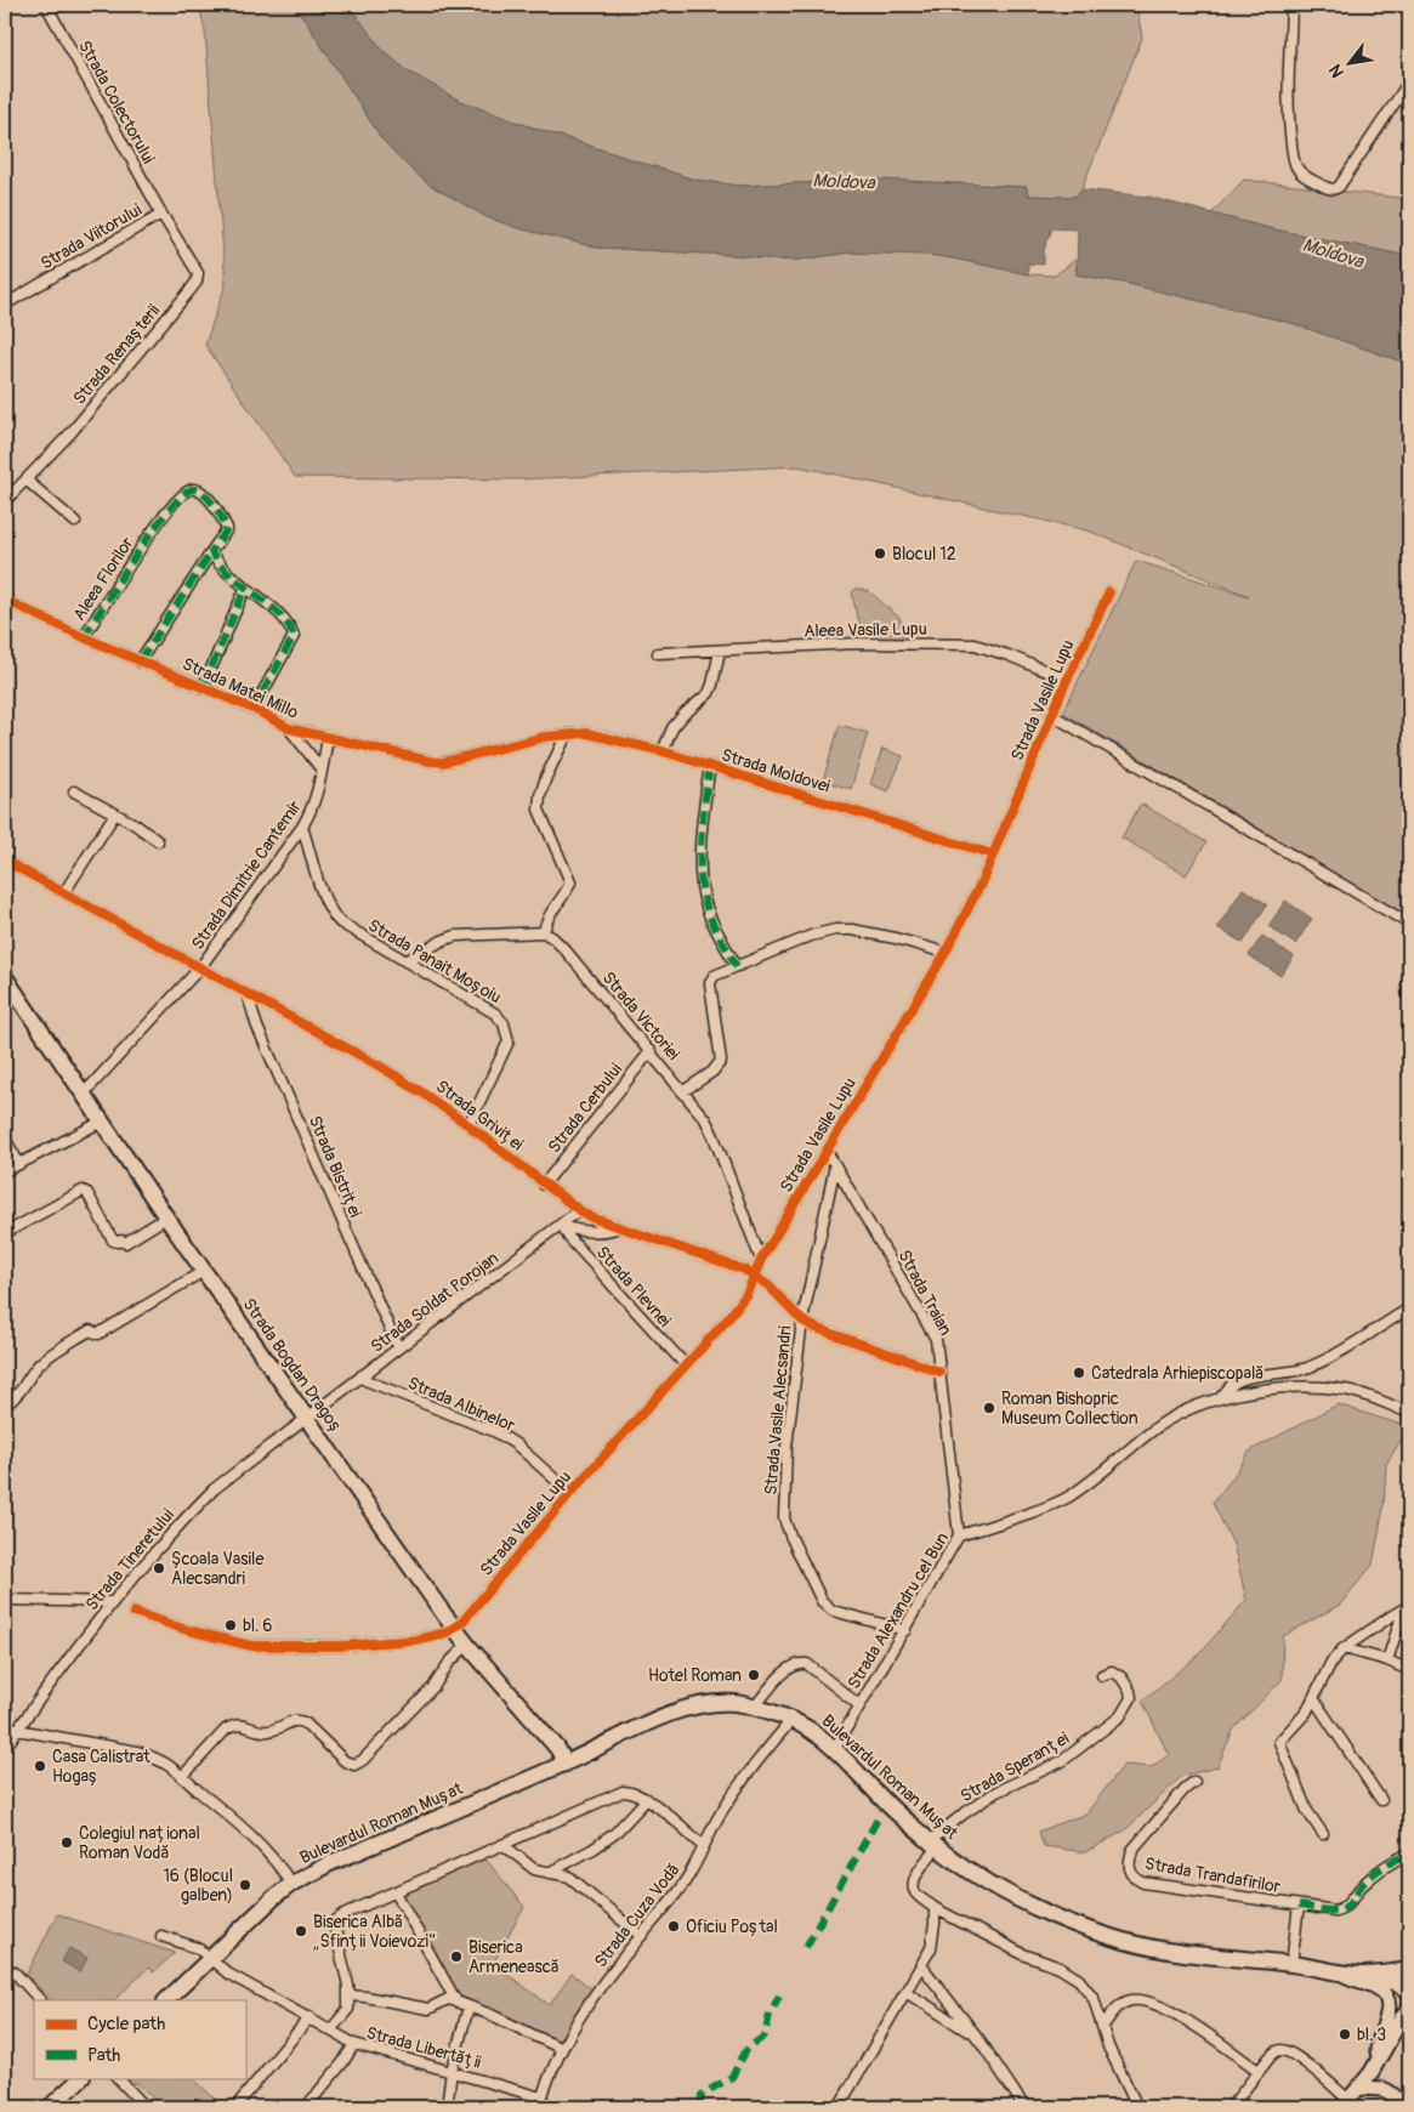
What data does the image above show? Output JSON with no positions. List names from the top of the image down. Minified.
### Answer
{"streets":{"main road":["Strada Bogdan Dragoș","Bulevardul Roman Mușat"],"street":["Strada Colectorului","Strada Viitorului","Strada Renașterii","Aleea Florilor","Aleea Vasile Lupu","Strada Matei Millo","Strada Vasile Lupu","Strada Moldovei","Strada Dimitrie Cantemir","Strada Panait Moșoiu","Strada Victoriei","Strada Cerbului","Strada Griviței","Strada Bistriței","Strada Plevnei","Strada Traian","Strada Soldat Porojan","Strada Albinelor","Strada Vasile Alecsandri","Strada Tineretului","Strada Alexandru cel Bun","Strada Speranței","Strada Trandafirilor","Strada Cuza Vodă","Strada Libertății"]},"crossings":[["Strada Colectorului","Strada Viitorului"],["Strada Colectorului","Strada Renașterii"],["Strada Viitorului","Strada Renașterii"],["Aleea Florilor","Strada Matei Millo"],["Aleea Vasile Lupu","Strada Vasile Lupu"],["Strada Matei Millo","Strada Moldovei"],["Strada Matei Millo","Strada Dimitrie Cantemir"],["Strada Vasile Lupu","Strada Moldovei"],["Strada Vasile Lupu","Strada Victoriei"],["Strada Vasile Lupu","Strada Griviței"],["Strada Vasile Lupu","Strada Plevnei"],["Strada Vasile Lupu","Strada Traian"],["Strada Vasile Lupu","Strada Bogdan Dragoș"],["Strada Vasile Lupu","Strada Albinelor"],["Strada Dimitrie Cantemir","Strada Panait Moșoiu"],["Strada Dimitrie Cantemir","Strada Griviței"],["Strada Dimitrie Cantemir","Strada Bogdan Dragoș"],["Strada Panait Moșoiu","Strada Griviței"],["Strada Victoriei","Strada Cerbului"],["Strada Cerbului","Strada Griviței"],["Strada Griviței","Strada Bistriței"],["Strada Griviței","Strada Plevnei"],["Strada Griviței","Strada Traian"],["Strada Griviței","Strada Soldat Porojan"],["Strada Griviței","Strada Vasile Alecsandri"],["Strada Bistriței","Strada Soldat Porojan"],["Strada Plevnei","Strada Soldat Porojan"],["Strada Traian","Strada Vasile Alecsandri"],["Strada Traian","Strada Alexandru cel Bun"],["Strada Soldat Porojan","Strada Bogdan Dragoș"],["Strada Soldat Porojan","Strada Albinelor"],["Strada Soldat Porojan","Strada Tineretului"],["Strada Bogdan Dragoș","Strada Tineretului"],["Strada Bogdan Dragoș","Bulevardul Roman Mușat"],["Strada Vasile Alecsandri","Strada Alexandru cel Bun"],["Strada Alexandru cel Bun","Bulevardul Roman Mușat"],["Strada Speranței","Bulevardul Roman Mușat"],["Bulevardul Roman Mușat","Strada Cuza Vodă"],["Bulevardul Roman Mușat","Strada Libertății"],["Strada Cuza Vodă","Strada Libertății"]],"water":["Moldova"],"places":["Blocul 12","Catedrala Arhiepiscopală","Roman Bishopric Museum Collection","Școala Vasile Alecsandri","bl. 6","Hotel Roman","Casa Calistrat Hogaș","Colegiul național Roman Vodă","16 (Blocul galben)","Oficiu Poștal","Biserica Albă „Sfinții Voievozi”","Biserica Armenească","bl. 3"],"legend":["Cycle path","Path"],"north":"bottom left"}
